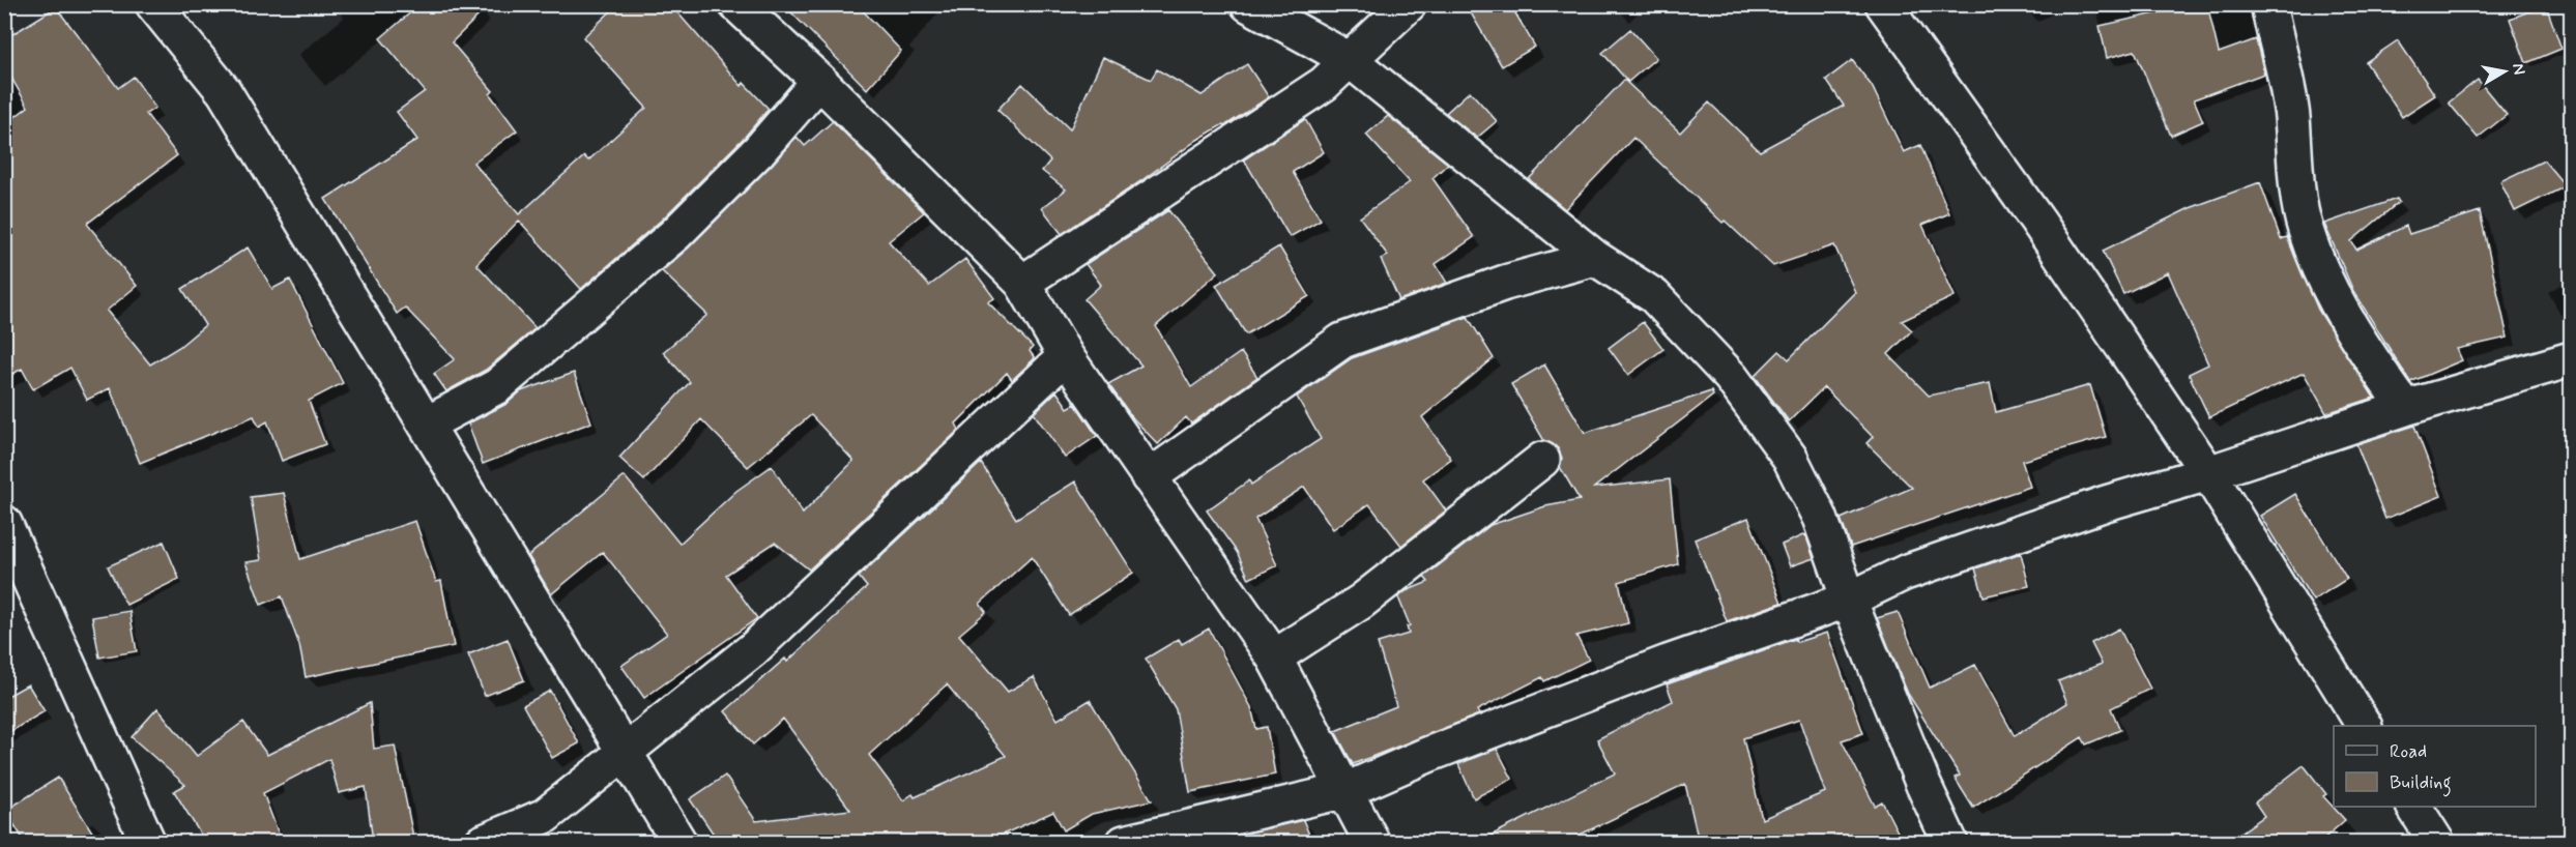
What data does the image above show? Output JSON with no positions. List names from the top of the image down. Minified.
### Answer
{"legend":["Road","Building"],"north":"right"}
